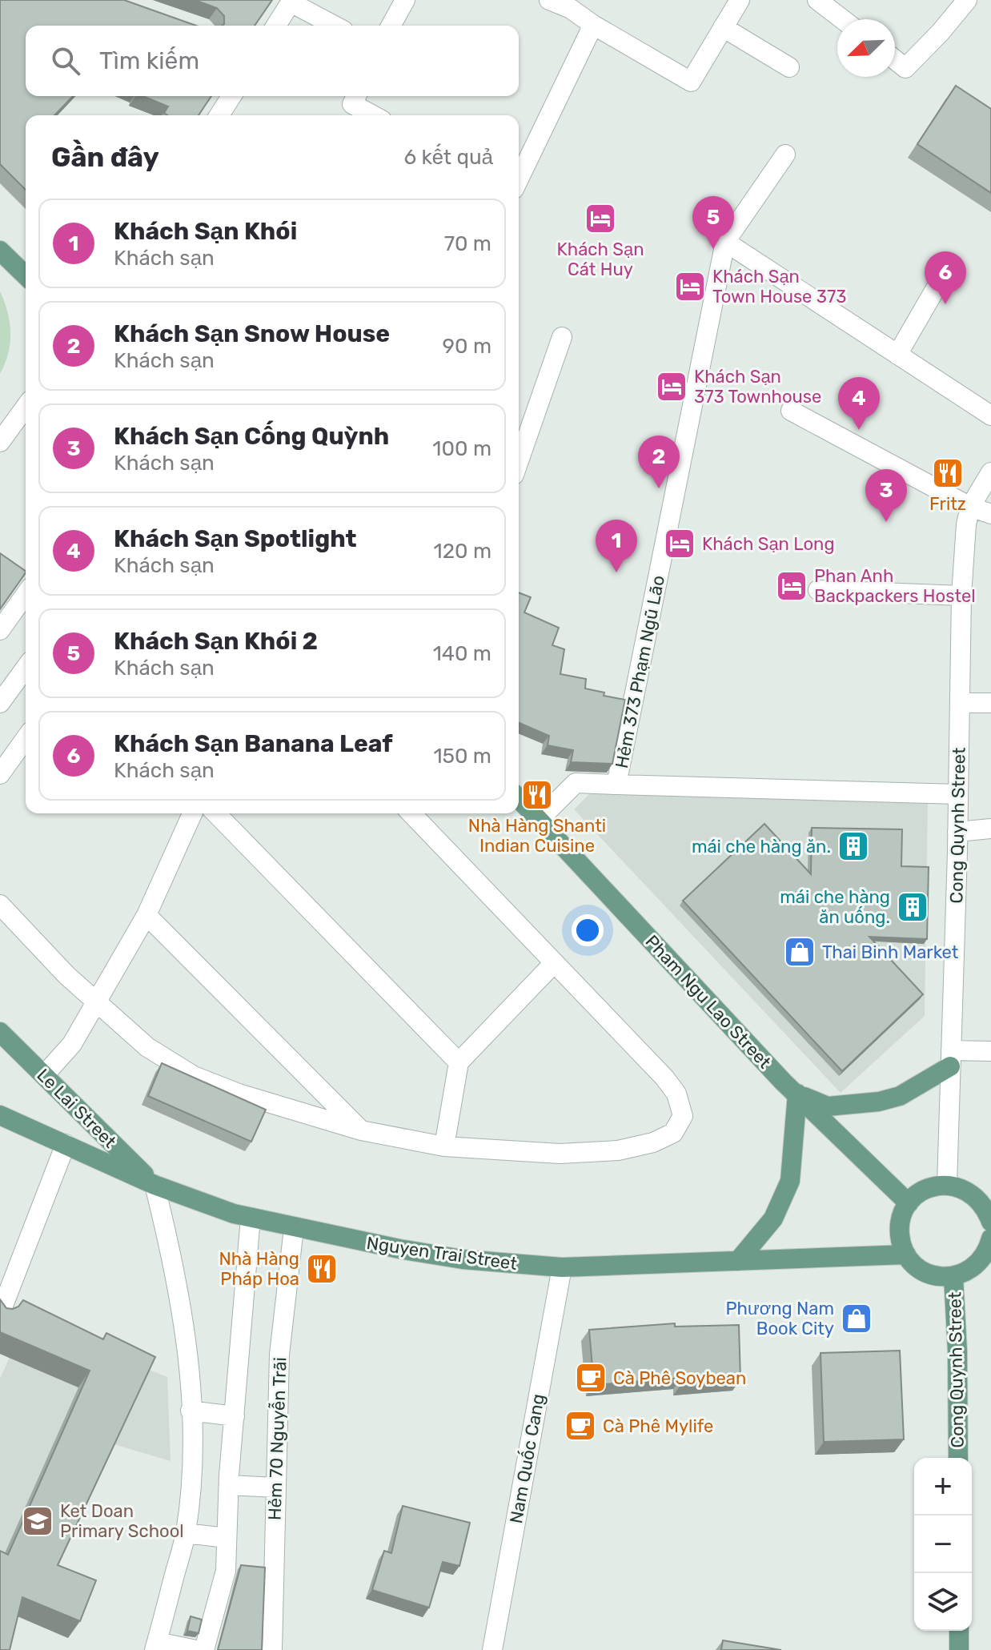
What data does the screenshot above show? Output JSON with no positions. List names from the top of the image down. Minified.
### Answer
{"streets":{"main road":["Cong Quynh Street","Pham Ngu Lao Street","Le Lai Street","Nguyen Trai Street"],"street":["Hẻm 373 Phạm Ngũ Lão","Hẻm 70 Nguyễn Trãi","Nam Quốc Cang"]},"crossings":[["Hẻm 373 Phạm Ngũ Lão","Pham Ngu Lao Street"],["Le Lai Street","Nguyen Trai Street"],["Nguyen Trai Street","Hẻm 70 Nguyễn Trãi"],["Nguyen Trai Street","Nam Quốc Cang"]],"places":{"hotel":["Khách Sạn Cát Huy","Khách Sạn Town House 373","Khách Sạn 373 Townhouse","Khách Sạn Long","Phan Anh Backpackers Hostel"],"restaurant":["Fritz","Nhà Hàng Shanti Indian Cuisine","Nhà Hàng Pháp Hoa"],"building":["mái che hàng ăn.","mái che hàng ăn uống."],"shop":["Thai Binh Market","Phương Nam Book City"],"cafe":["Cà Phê Soybean","Cà Phê Mylife"],"school or university":["Ket Doan Primary School"]},"north":"bottom left","page":{"search":"Tìm kiếm","heading":["Gần đây","6 kết quả"],"pins":["5","6","4","2","3","1"],"list":[{"mark":"1","name":"Khách Sạn Khói","note":"Khách sạn","value":"70 m"},{"mark":"2","name":"Khách Sạn Snow House","note":"Khách sạn","value":"90 m"},{"mark":"3","name":"Khách Sạn Cống Quỳnh","note":"Khách sạn","value":"100 m"},{"mark":"4","name":"Khách Sạn Spotlight","note":"Khách sạn","value":"120 m"},{"mark":"5","name":"Khách Sạn Khói 2","note":"Khách sạn","value":"140 m"},{"mark":"6","name":"Khách Sạn Banana Leaf","note":"Khách sạn","value":"150 m"}],"map_buttons":["+","−"]}}
